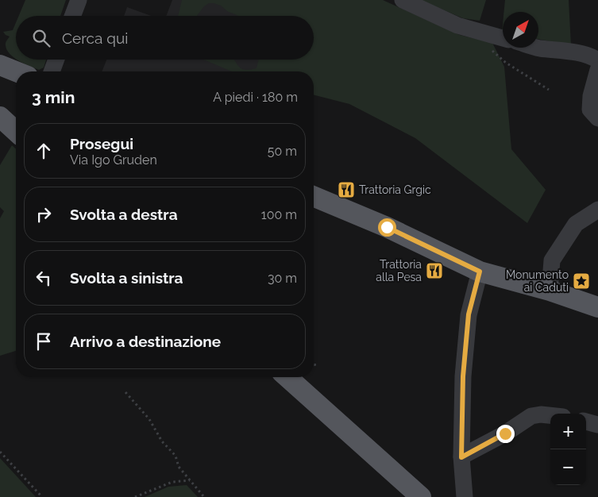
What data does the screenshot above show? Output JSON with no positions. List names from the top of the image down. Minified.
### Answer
{"places":{"restaurant":["Trattoria Grgic","Trattoria alla Pesa"],"place":["Monumento ai Caduti"]},"north":"top right","page":{"search":"Cerca qui","heading":["3 min","A piedi · 180 m"],"list":[["Prosegui","Via Igo Gruden","50 m"],["Svolta a destra","100 m"],["Svolta a sinistra","30 m"],"Arrivo a destinazione"],"map_buttons":["+","−"]}}
